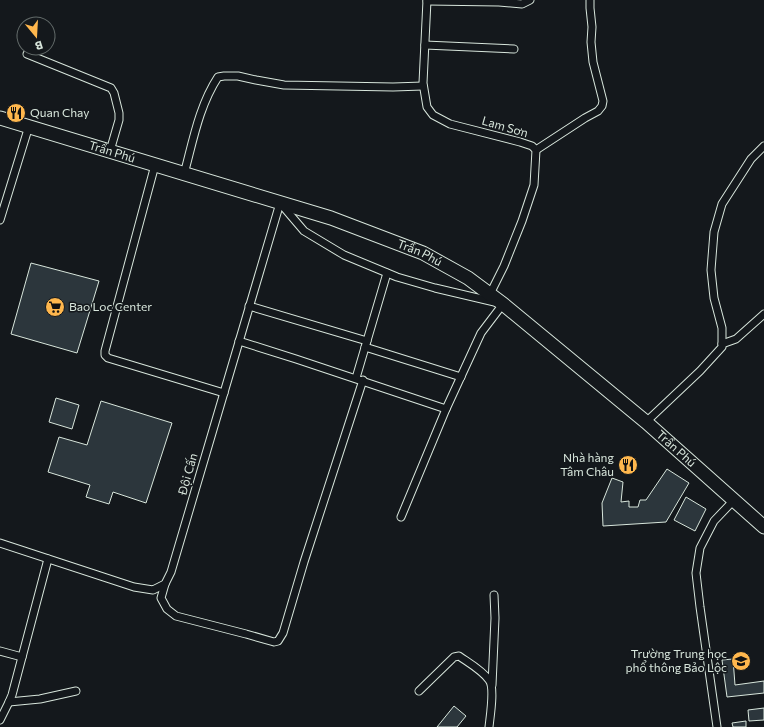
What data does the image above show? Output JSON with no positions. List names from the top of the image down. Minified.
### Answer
{"streets":{"highway":["Trần Phú"],"street":["Lam Sơn","Đội Cấn"]},"crossings":[["Lam Sơn","Trần Phú"],["Trần Phú","Đội Cấn"]],"places":{"restaurant":["Quan Chay","Nhà hàng Tâm Châu"],"supermarket":["Bao Loc Center"],"school or university":["Trường Trung học phổ thông Bảo Lộc"]},"north":"bottom"}
